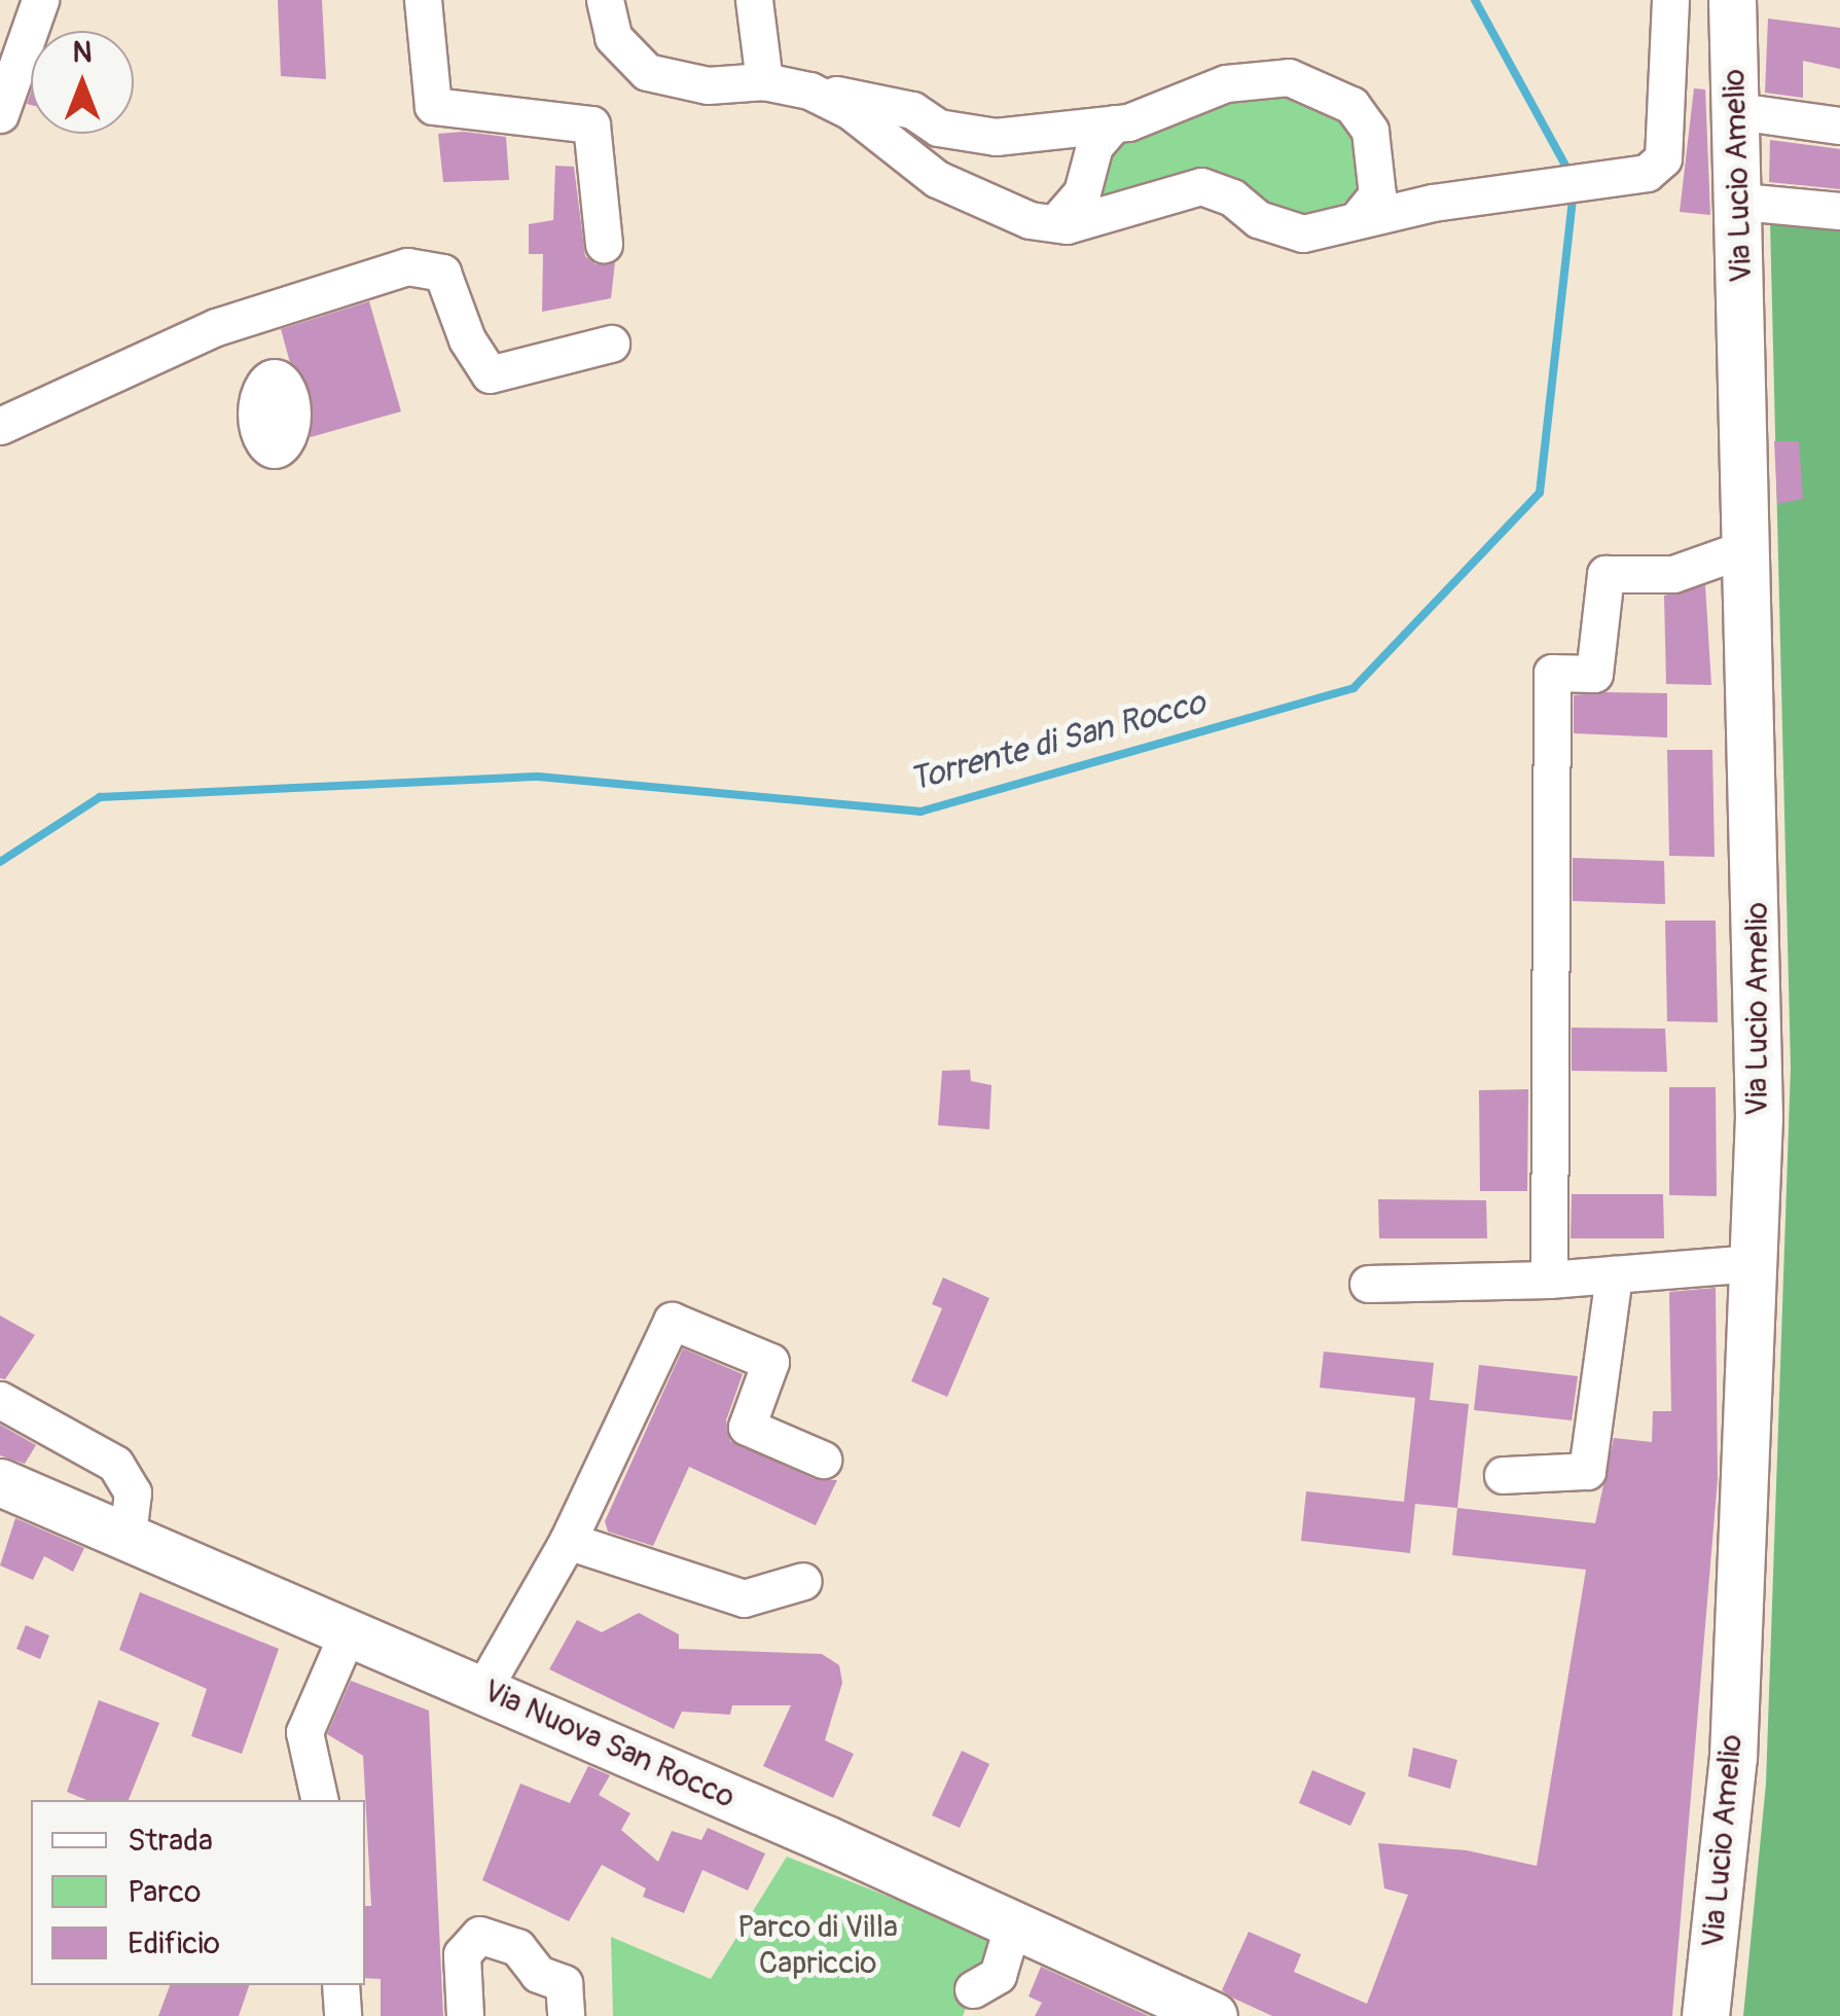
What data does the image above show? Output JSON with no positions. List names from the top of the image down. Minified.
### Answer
{"streets":{"main road":["Via Lucio Amelio","Via Nuova San Rocco"]},"water":["Torrente di San Rocco"],"parks":["Parco di Villa Capriccio"],"legend":["Strada","Parco","Edificio"],"north":"top"}
